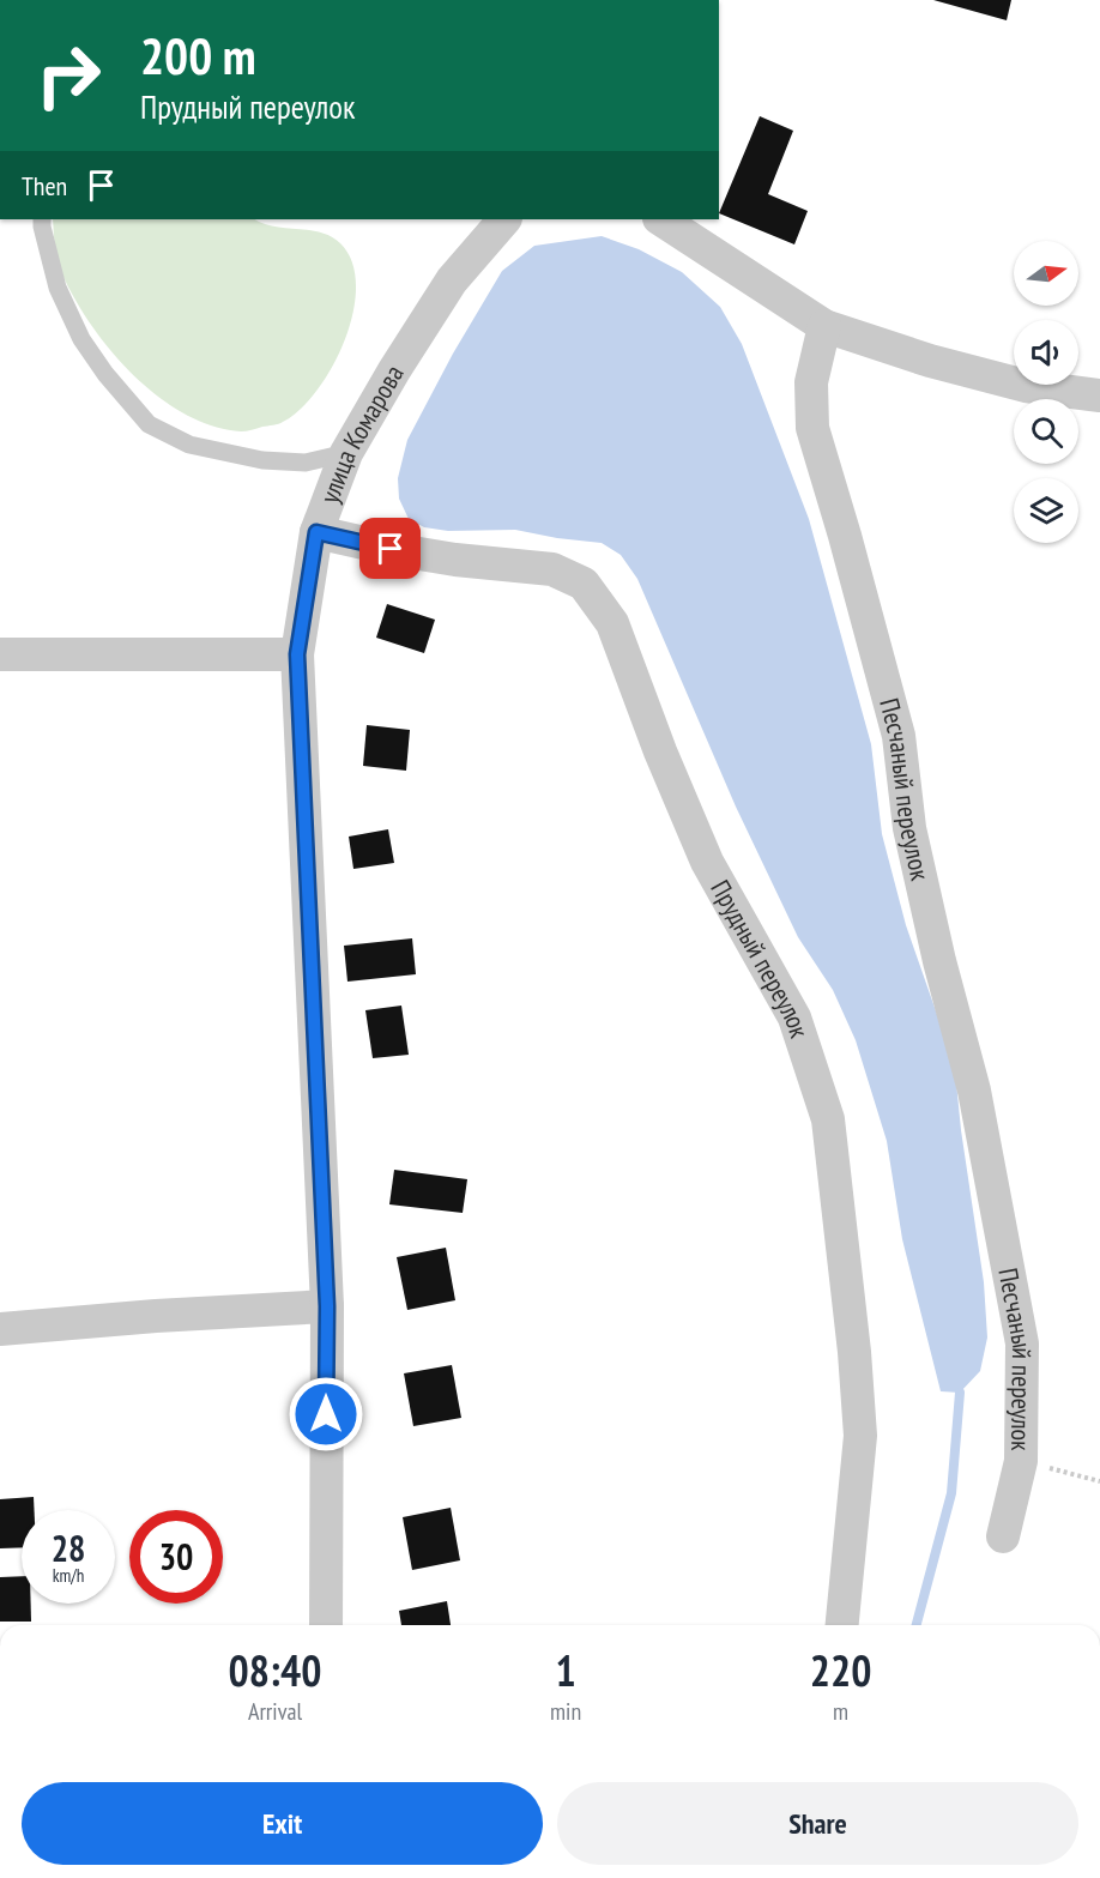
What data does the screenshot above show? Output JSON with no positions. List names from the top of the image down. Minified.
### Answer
{"streets":{"street":["улица Комарова","Песчаный переулок","Прудный переулок"]},"crossings":[["улица Комарова","Прудный переулок"]],"north":"right","page":{"turn":["200 m","Прудный переулок"],"then":"Then","speed":"28 km/h","limit":"30","eta":["08:40","Arrival","1","min","220","m"],"buttons":["Exit","Share"]}}
